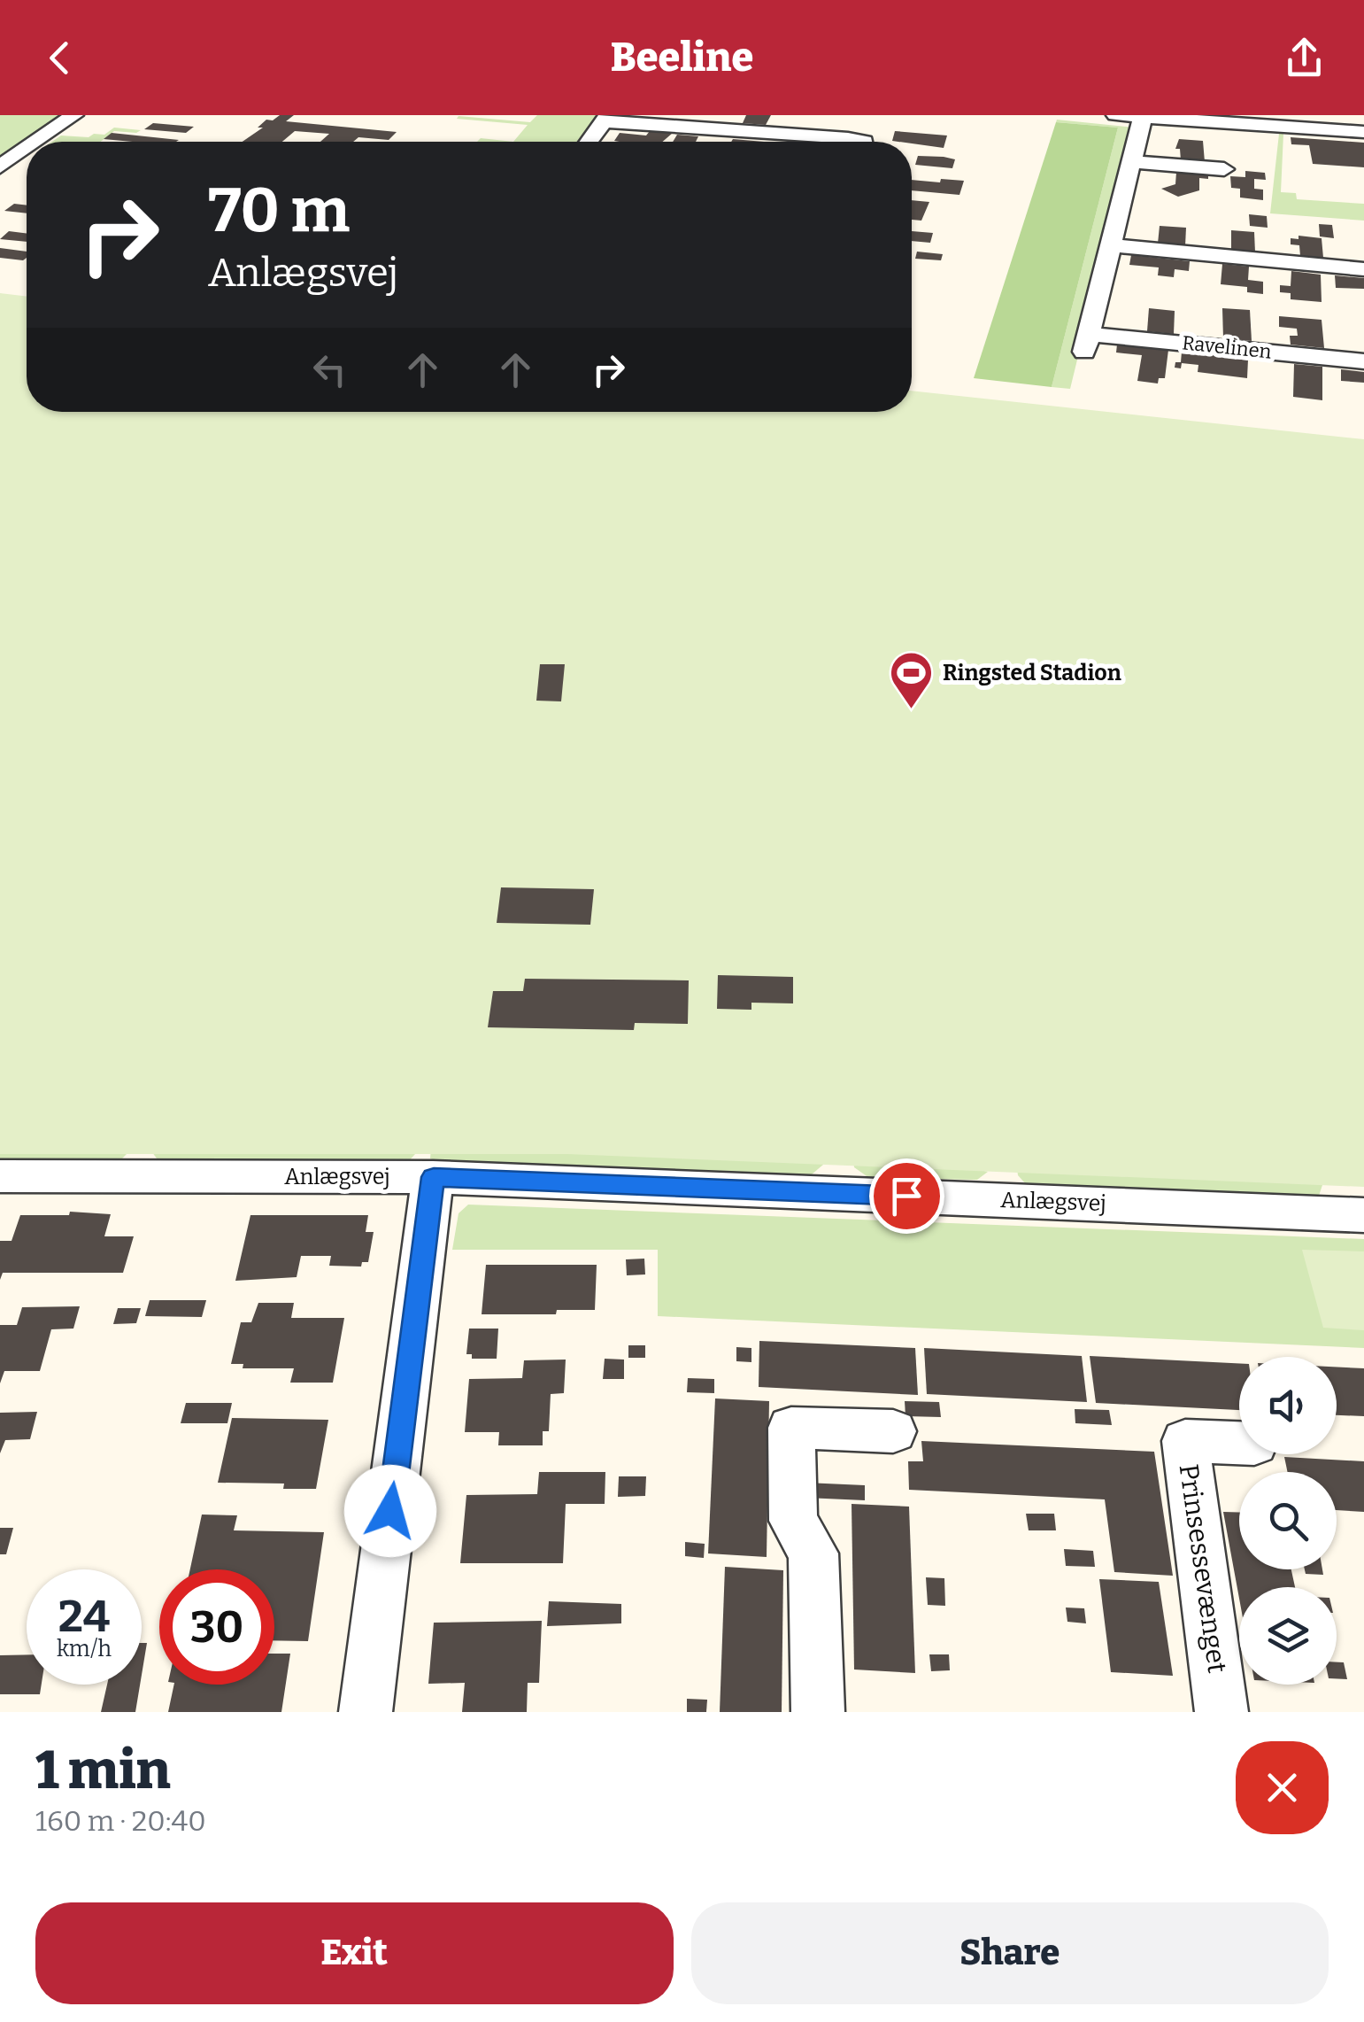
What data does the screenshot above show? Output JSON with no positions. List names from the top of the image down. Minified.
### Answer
{"streets":{"street":["Ravelinen","Anlægsvej","Prinsessevænget"]},"places":{"sports":["Ringsted Stadion"]},"page":{"header":"Beeline","turn":["70 m","Anlægsvej"],"speed":"24 km/h","limit":"30","heading":["1 min","160 m · 20:40"],"buttons":["Exit","Share"]}}
